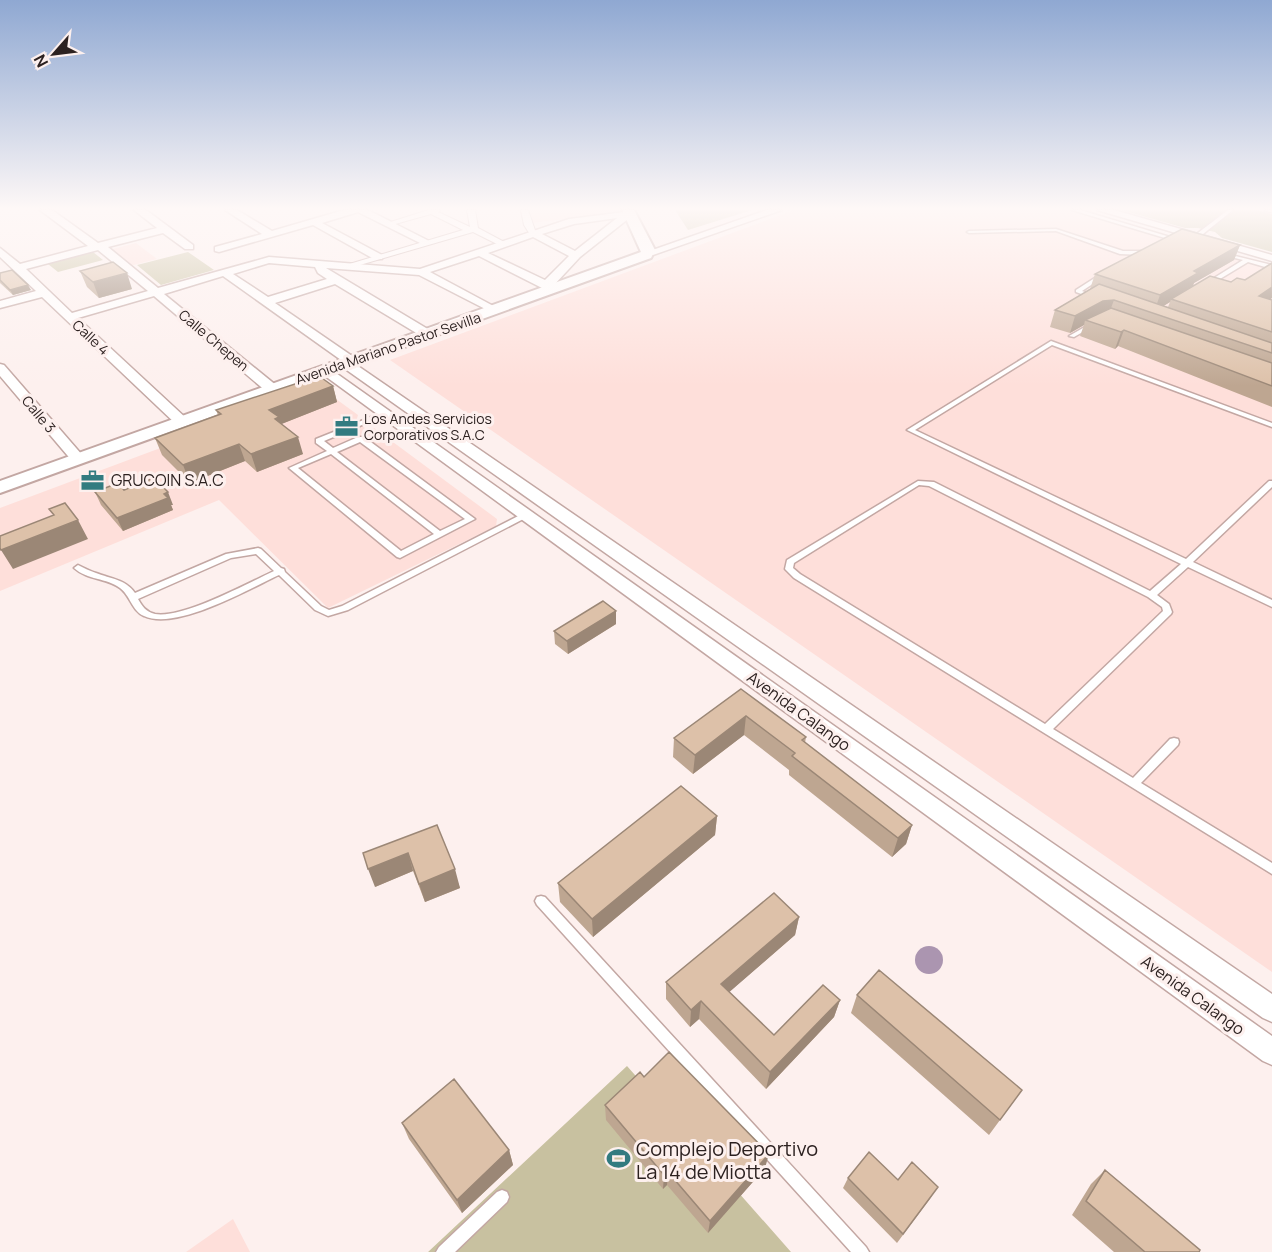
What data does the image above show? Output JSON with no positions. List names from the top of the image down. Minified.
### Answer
{"streets":{"street":["Calle 4","Calle Chepen","Avenida Mariano Pastor Sevilla","Calle 3","Avenida Calango"]},"crossings":[["Calle 4","Avenida Mariano Pastor Sevilla"],["Calle Chepen","Avenida Mariano Pastor Sevilla"],["Avenida Mariano Pastor Sevilla","Calle 3"],["Avenida Mariano Pastor Sevilla","Avenida Calango"]],"places":{"office":["Los Andes Servicios Corporativos S.A.C","GRUCOIN S.A.C"],"sports":["Complejo Deportivo La 14 de Miotta"]},"north":"bottom left"}
